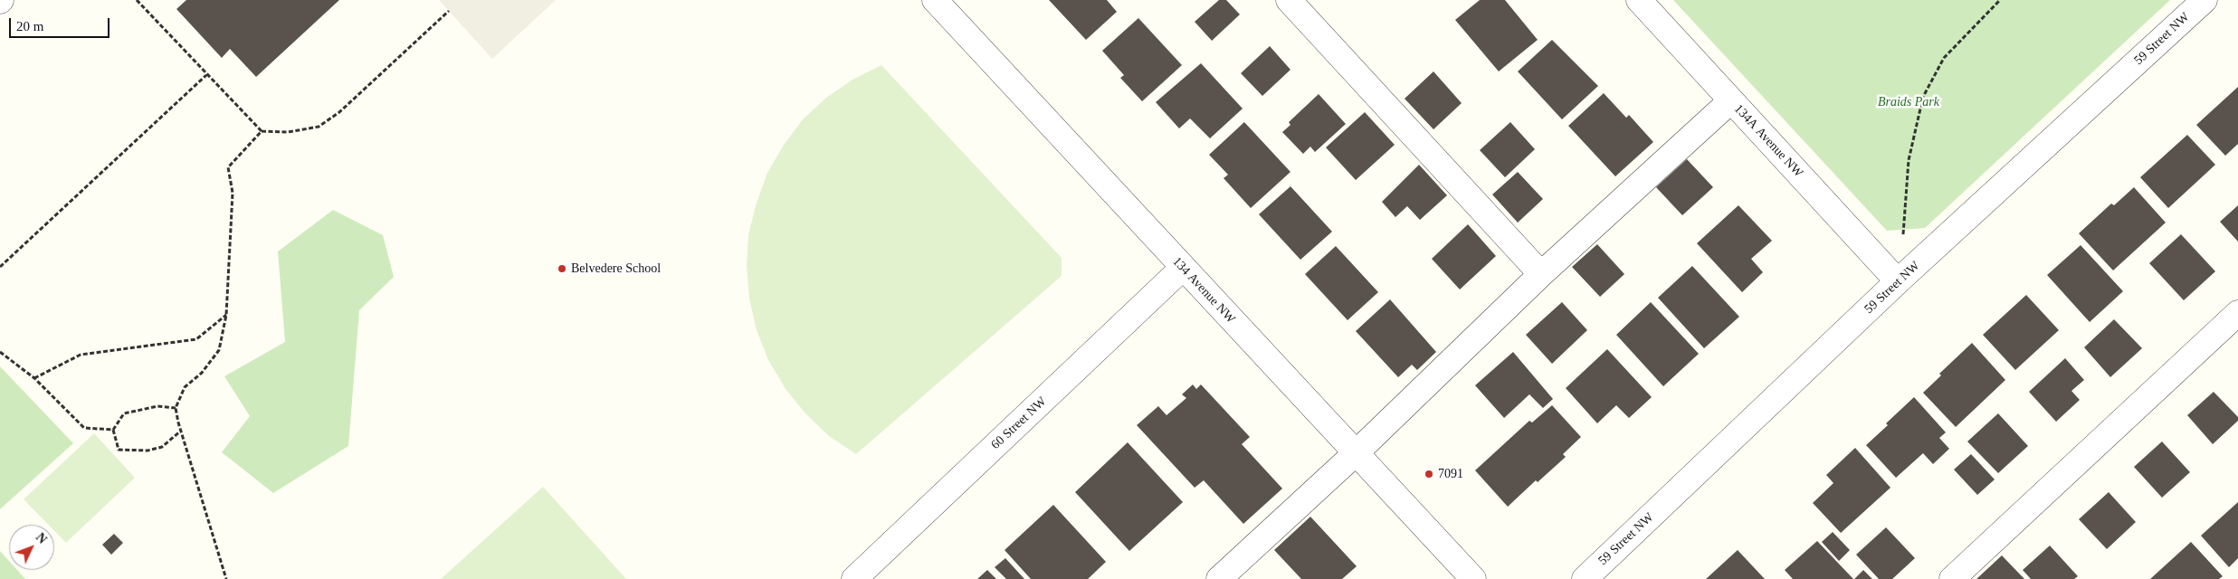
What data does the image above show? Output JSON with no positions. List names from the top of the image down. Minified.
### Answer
{"streets":{"street":["59 Street NW","134A Avenue NW","134 Avenue NW","60 Street NW"]},"crossings":[["59 Street NW","134A Avenue NW"],["134 Avenue NW","60 Street NW"]],"parks":["Braids Park"],"places":["Belvedere School","7091"],"scale_bar":"20 m","north":"top right"}
